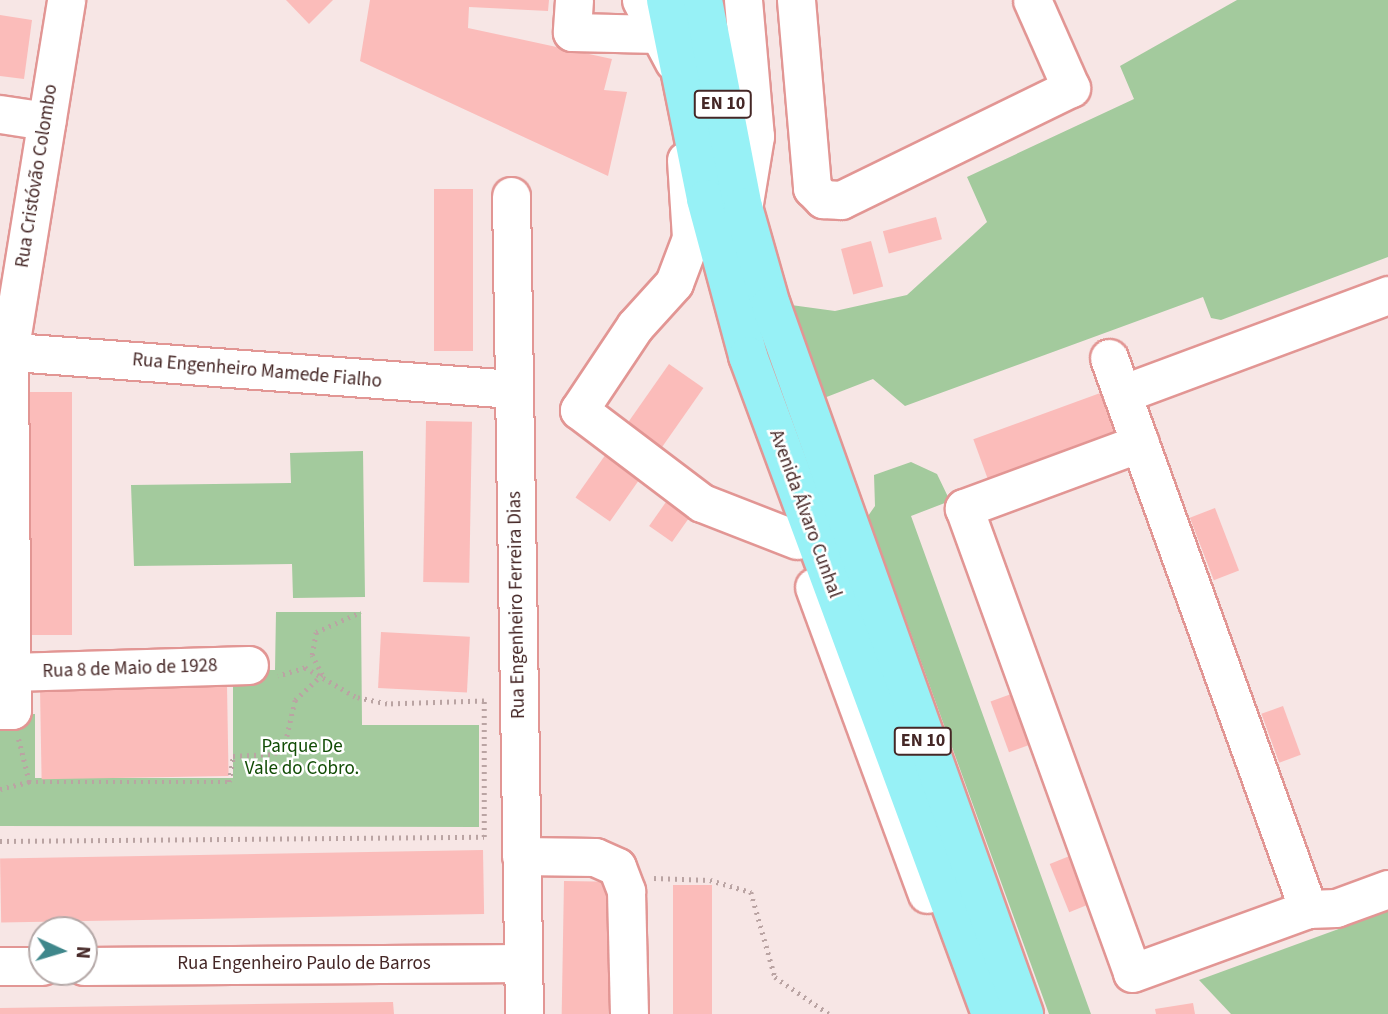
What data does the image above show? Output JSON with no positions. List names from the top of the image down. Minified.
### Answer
{"streets":{"main road":["EN 10","Avenida Álvaro Cunhal"],"street":["Rua Cristóvão Colombo","Rua Engenheiro Mamede Fialho","Rua Engenheiro Ferreira Dias","Rua 8 de Maio de 1928","Rua Engenheiro Paulo de Barros"]},"crossings":[["Rua Cristóvão Colombo","Rua Engenheiro Mamede Fialho"],["Rua Engenheiro Mamede Fialho","Rua Engenheiro Ferreira Dias"],["Rua Engenheiro Ferreira Dias","Rua Engenheiro Paulo de Barros"]],"parks":["Parque De Vale do Cobro."],"north":"right"}
